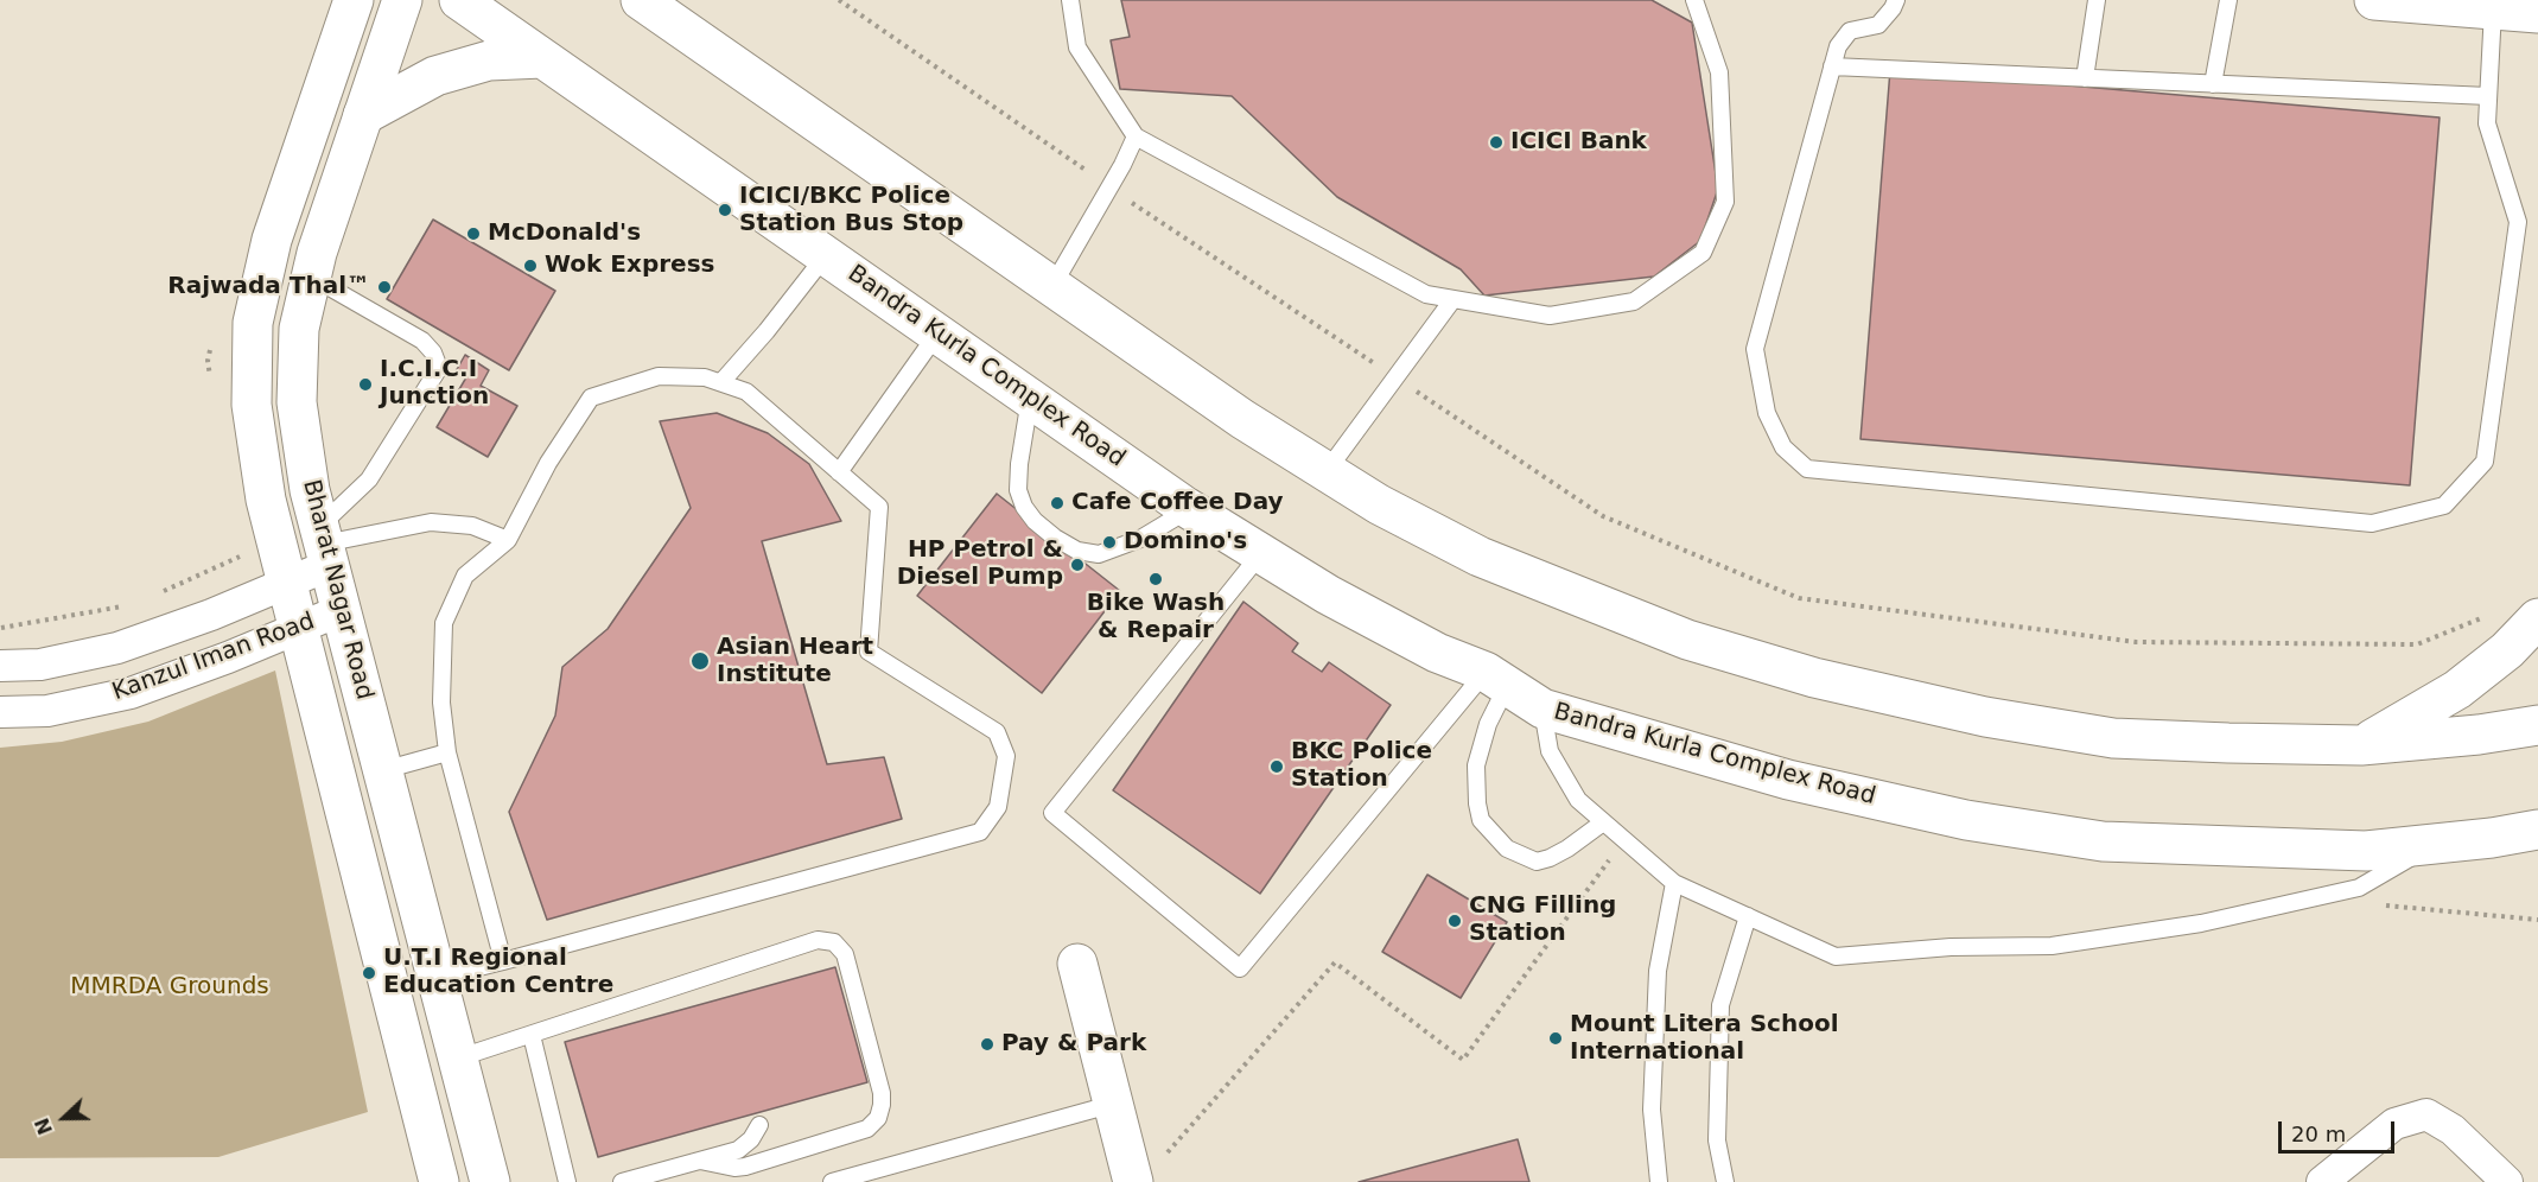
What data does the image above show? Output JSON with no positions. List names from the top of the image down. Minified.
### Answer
{"streets":{"main road":["Bandra Kurla Complex Road","Bharat Nagar Road"],"street":["Kanzul Iman Road"]},"crossings":[["Bharat Nagar Road","Kanzul Iman Road"]],"parks":["MMRDA Grounds"],"places":["ICICI Bank","ICICI/BKC Police Station Bus Stop","McDonald's","Wok Express","Rajwada Thal™","I.C.I.C.I Junction","Cafe Coffee Day","Domino's","HP Petrol & Diesel Pump","Bike Wash & Repair","Asian Heart Institute","BKC Police Station","CNG Filling Station","U.T.I Regional Education Centre","Mount Litera School International","Pay & Park"],"scale_bar":"20 m","north":"left"}
